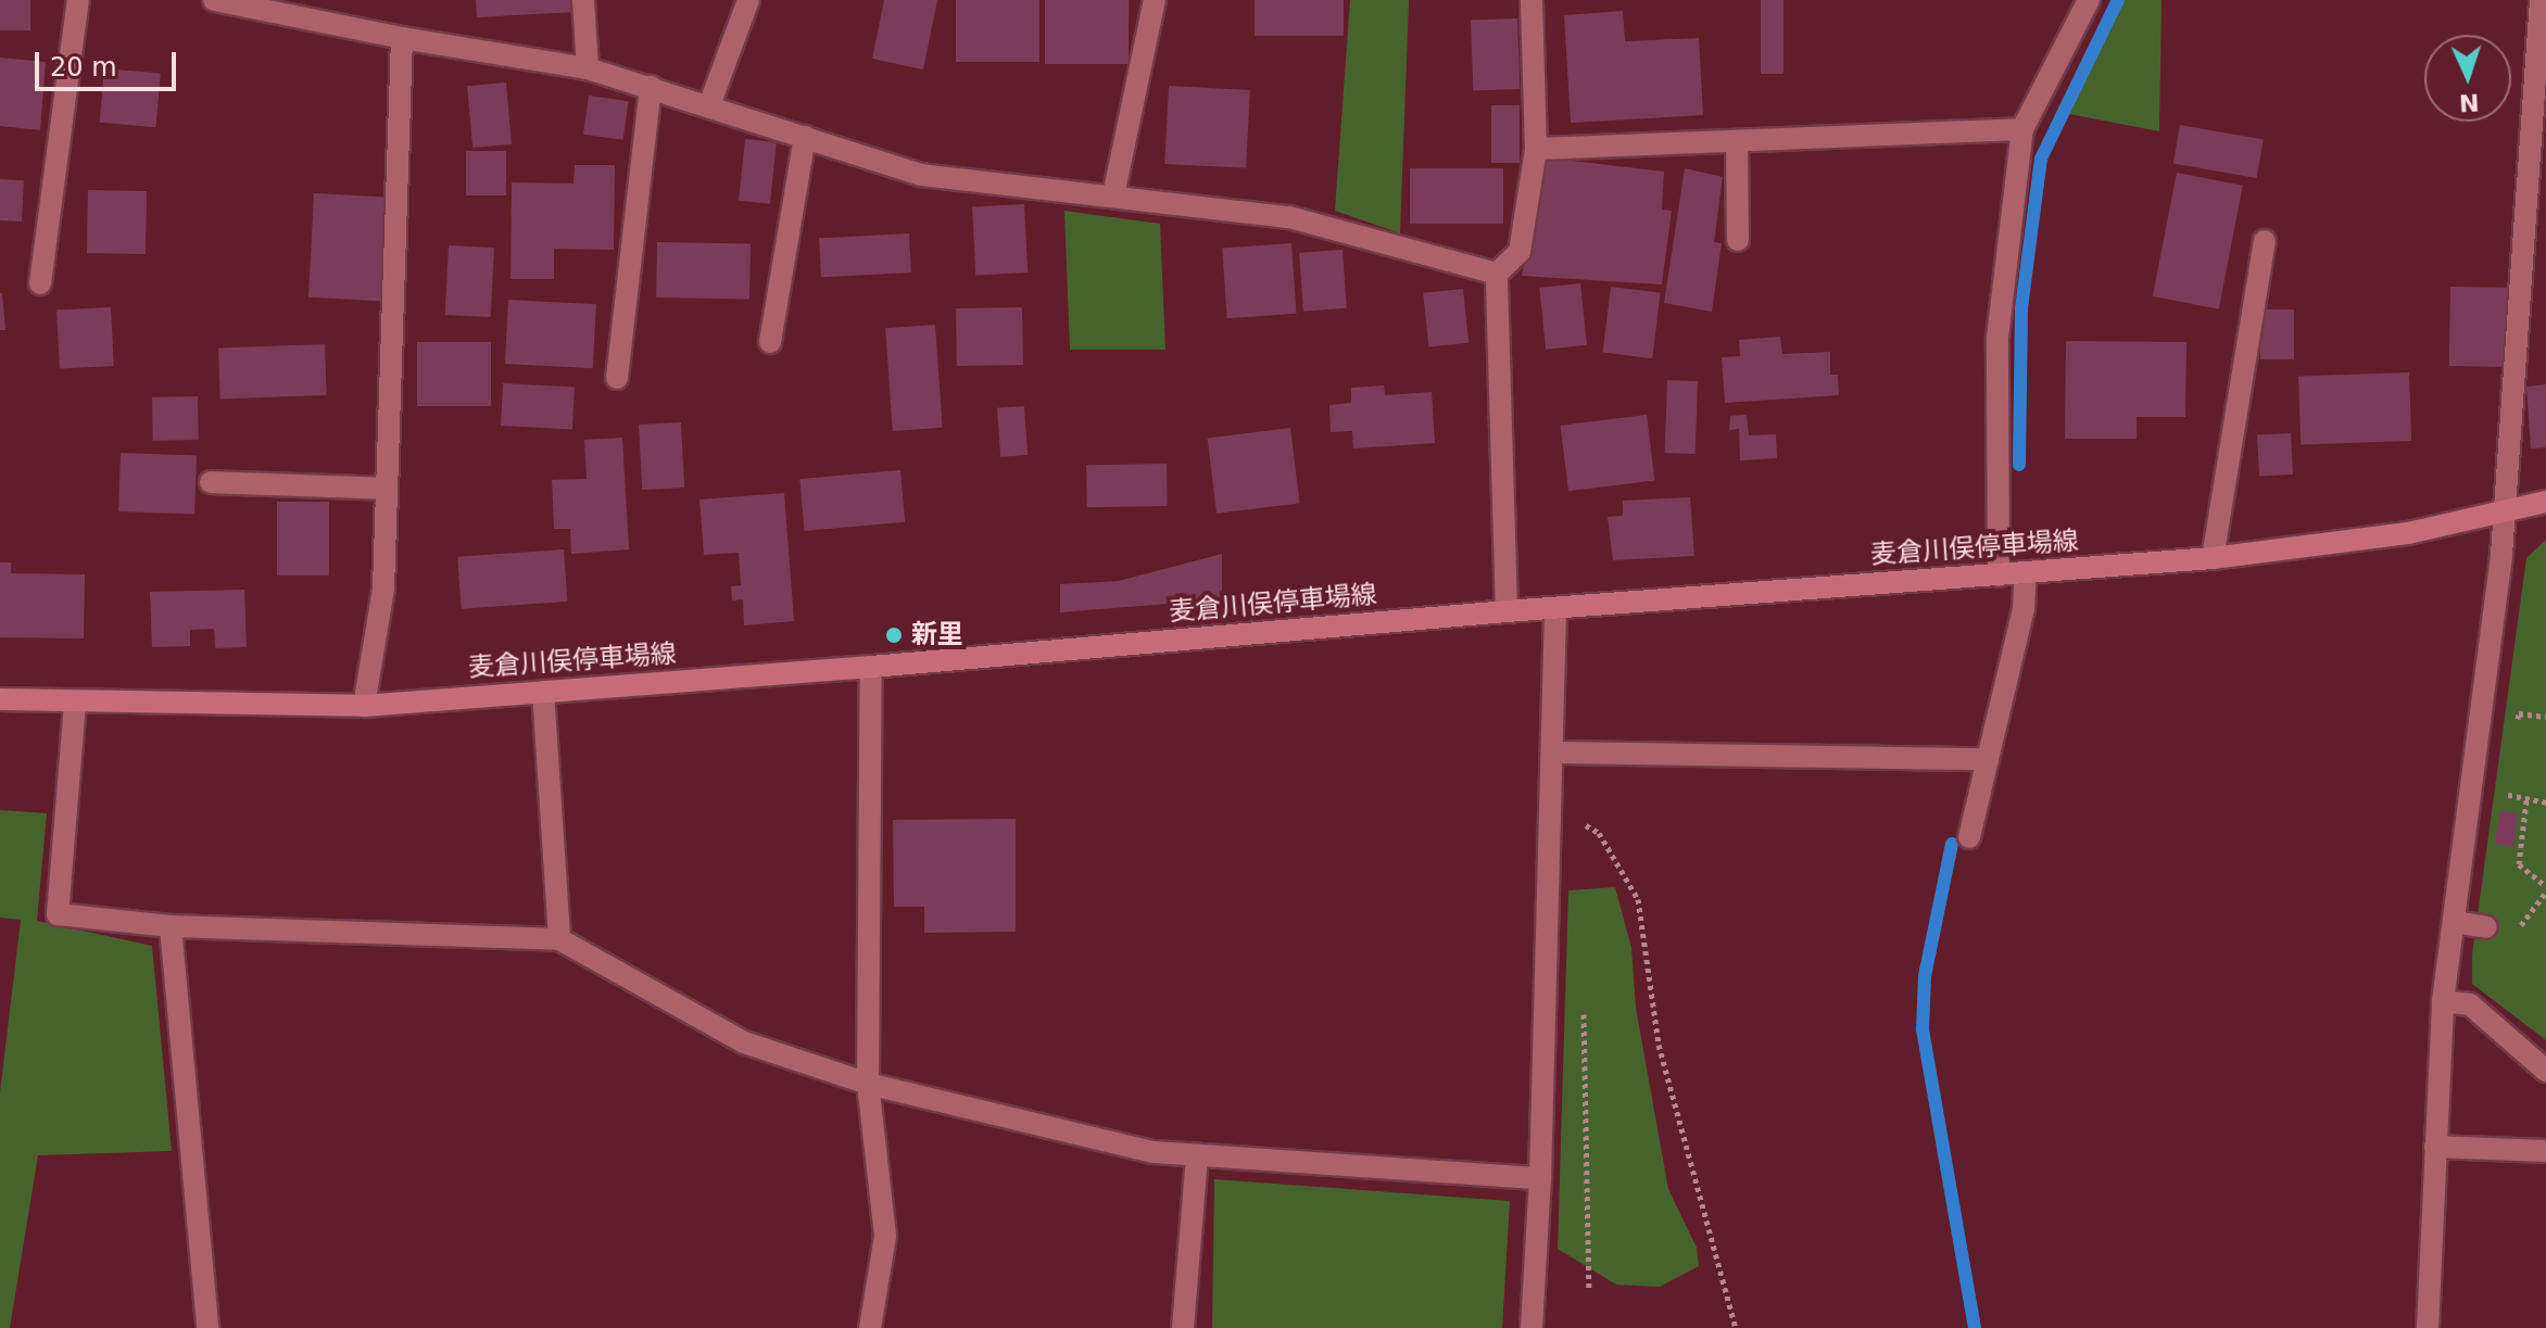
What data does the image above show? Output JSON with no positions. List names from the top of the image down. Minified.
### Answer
{"streets":{"main road":["麦倉川俣停車場線"]},"places":["新里"],"scale_bar":"20 m","north":"bottom"}
